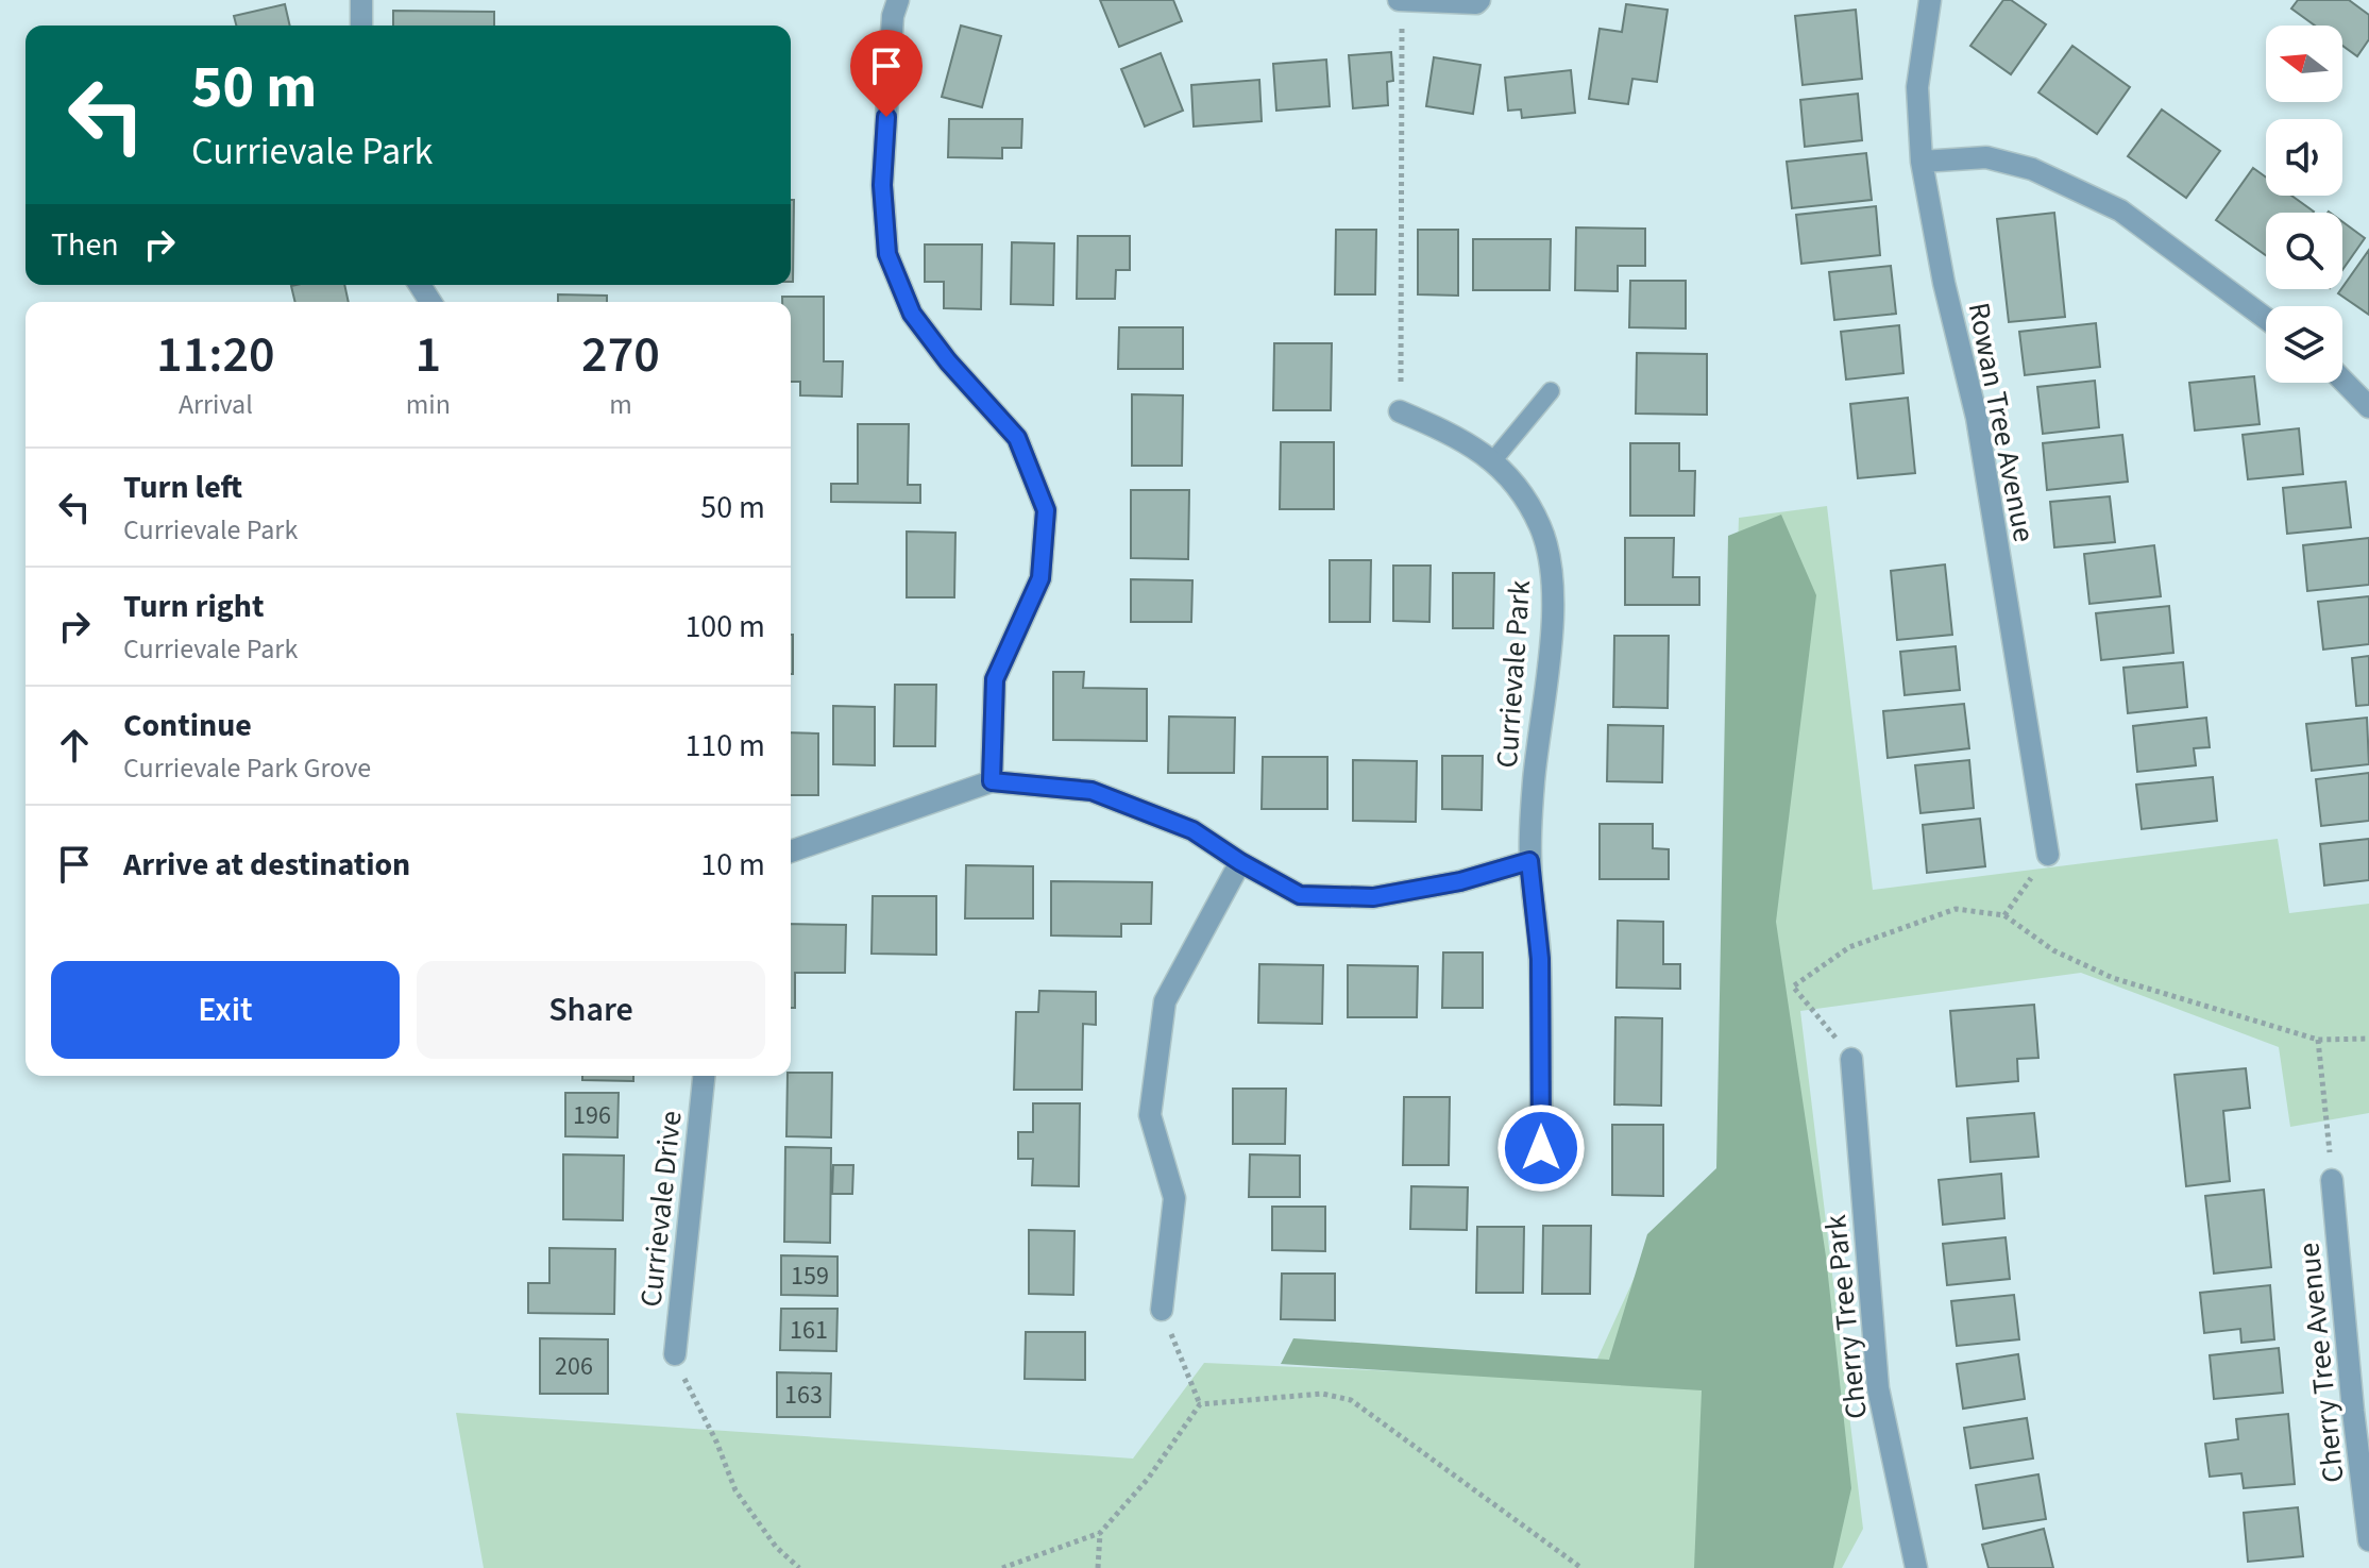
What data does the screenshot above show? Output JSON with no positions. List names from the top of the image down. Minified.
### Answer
{"streets":{"street":["Rowan Tree Avenue","Currievale Park","Currievale Drive","Cherry Tree Park","Cherry Tree Avenue"]},"house_numbers":["196","159","161","206","163"],"north":"left","page":{"turn":["50 m","Currievale Park"],"then":"Then","eta":["11:20","Arrival","1","min","270","m"],"list":[{"name":"Turn left","note":"Currievale Park","value":"50 m"},{"name":"Turn right","note":"Currievale Park","value":"100 m"},{"name":"Continue","note":"Currievale Park Grove","value":"110 m"},{"name":"Arrive at destination","value":"10 m"}],"buttons":["Exit","Share"]}}
